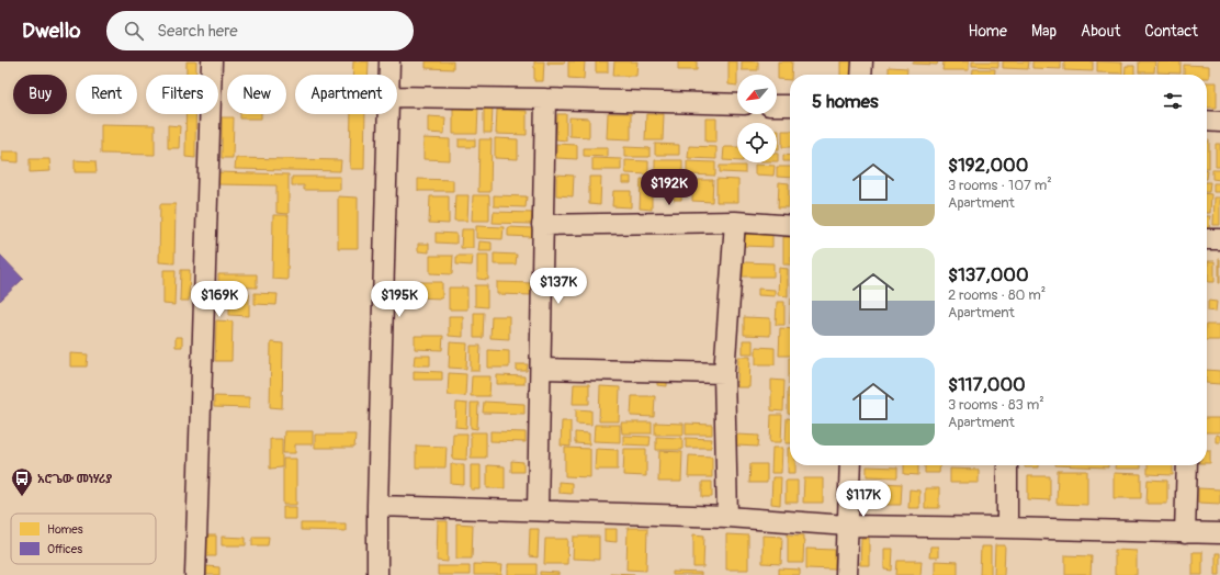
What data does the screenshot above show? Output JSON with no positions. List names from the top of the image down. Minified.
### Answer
{"places":{"bus stop":["አሮጌው መነሃሪያ"]},"legend":["Homes","Offices"],"north":"bottom left","page":{"header":"Dwello","search":"Search here","nav":["Home","Map","About","Contact"],"chip":["Buy","Rent","Filters","New","Apartment"],"heading":"5 homes","list":[{"name":"$192,000","note":"3 rooms · 107 m² · Apartment"},{"name":"$137,000","note":"2 rooms · 80 m² · Apartment"},{"name":"$117,000","note":"3 rooms · 83 m² · Apartment"}],"price":["$192K","$137K","$169K","$195K","$117K"]}}
